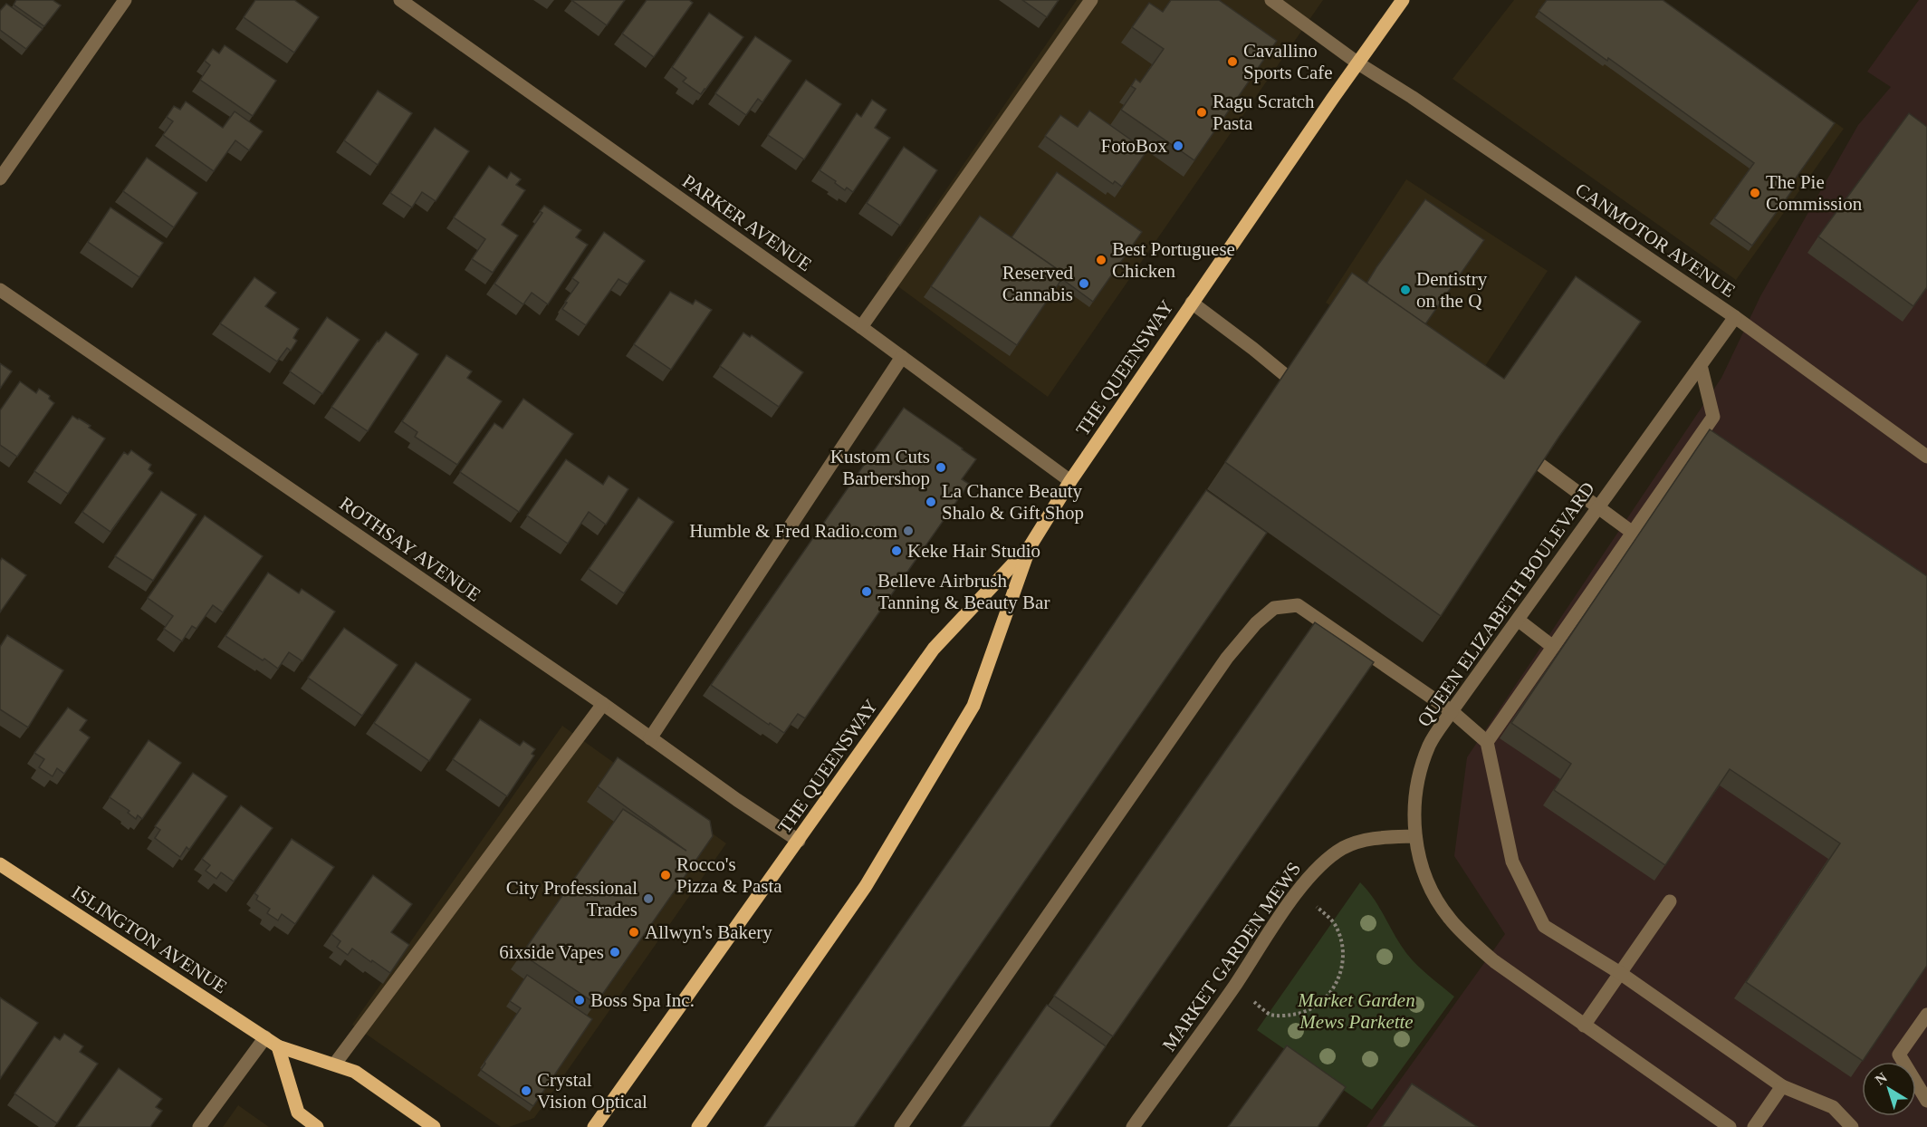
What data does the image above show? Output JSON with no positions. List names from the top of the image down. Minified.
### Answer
{"streets":{"main road":["THE QUEENSWAY","ISLINGTON AVENUE"],"street":["PARKER AVENUE","CANMOTOR AVENUE","ROTHSAY AVENUE","QUEEN ELIZABETH BOULEVARD","MARKET GARDEN MEWS"]},"crossings":[["PARKER AVENUE","THE QUEENSWAY"],["CANMOTOR AVENUE","THE QUEENSWAY"],["CANMOTOR AVENUE","QUEEN ELIZABETH BOULEVARD"],["THE QUEENSWAY","ROTHSAY AVENUE"],["QUEEN ELIZABETH BOULEVARD","MARKET GARDEN MEWS"]],"parks":["Market Garden Mews Parkette"],"places":["Cavallino Sports Cafe","Ragu Scratch Pasta","FotoBox","The Pie Commission","Best Portuguese Chicken","Reserved Cannabis","Dentistry on the Q","Kustom Cuts Barbershop","La Chance Beauty Shalo & Gift Shop","Humble & Fred Radio.com","Keke Hair Studio","Belleve Airbrush Tanning & Beauty Bar","Rocco's Pizza & Pasta","City Professional Trades","Allwyn's Bakery","6ixside Vapes","Boss Spa Inc.","Crystal Vision Optical"],"north":"top left"}
